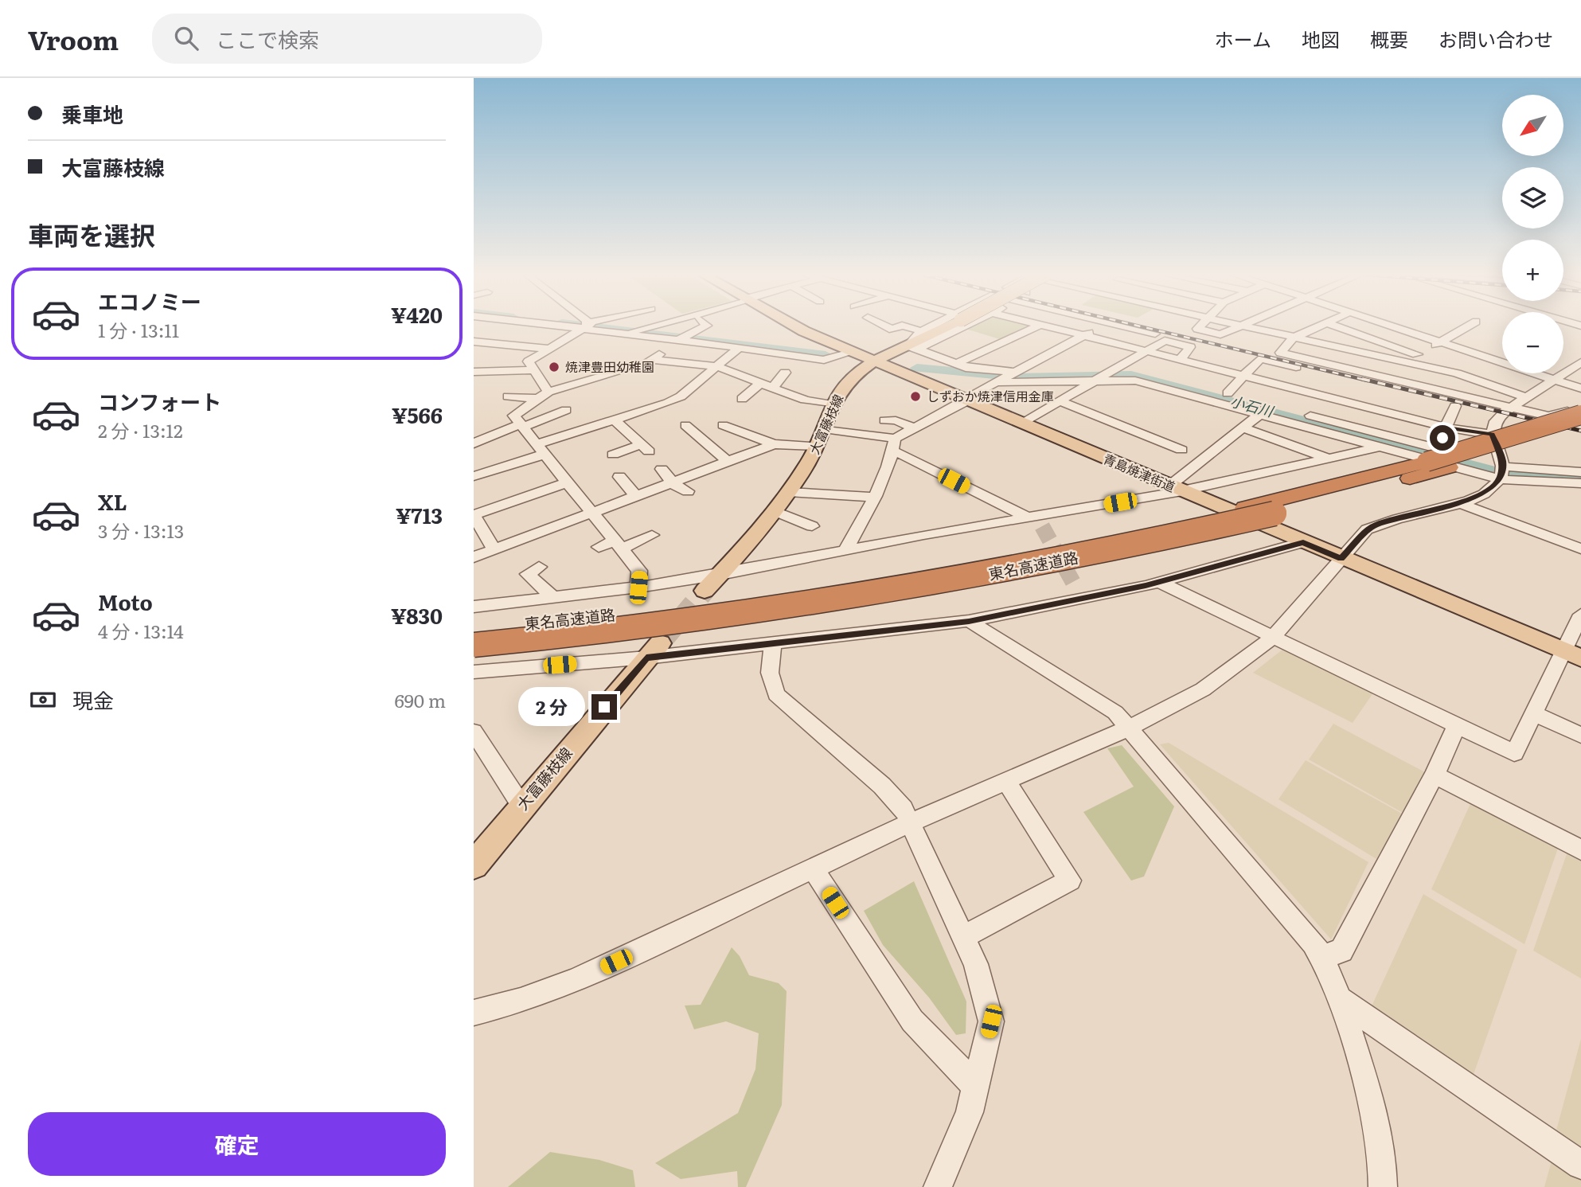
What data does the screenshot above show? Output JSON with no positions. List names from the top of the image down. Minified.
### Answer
{"streets":{"highway":["東名高速道路"],"main road":["大富藤枝線","青島焼津街道"]},"crossings":[["大富藤枝線","青島焼津街道"]],"water":["小石川"],"places":["焼津豊田幼稚園","しずおか焼津信用金庫"],"north":"bottom left","page":{"header":"Vroom","search":"ここで検索","nav":["ホーム","地図","概要","お問い合わせ"],"banner":["乗車地","大富藤枝線"],"map_buttons":["+","−"],"heading":"車両を選択","list":[{"name":"エコノミー","note":"1 分 · 13:11","value":"¥420"},{"name":"コンフォート","note":"2 分 · 13:12","value":"¥566"},{"name":"XL","note":"3 分 · 13:13","value":"¥713"},{"name":"Moto","note":"4 分 · 13:14","value":"¥830"}],"pay":["現金","690 m"],"bubble":"2 分","buttons":"確定"}}
